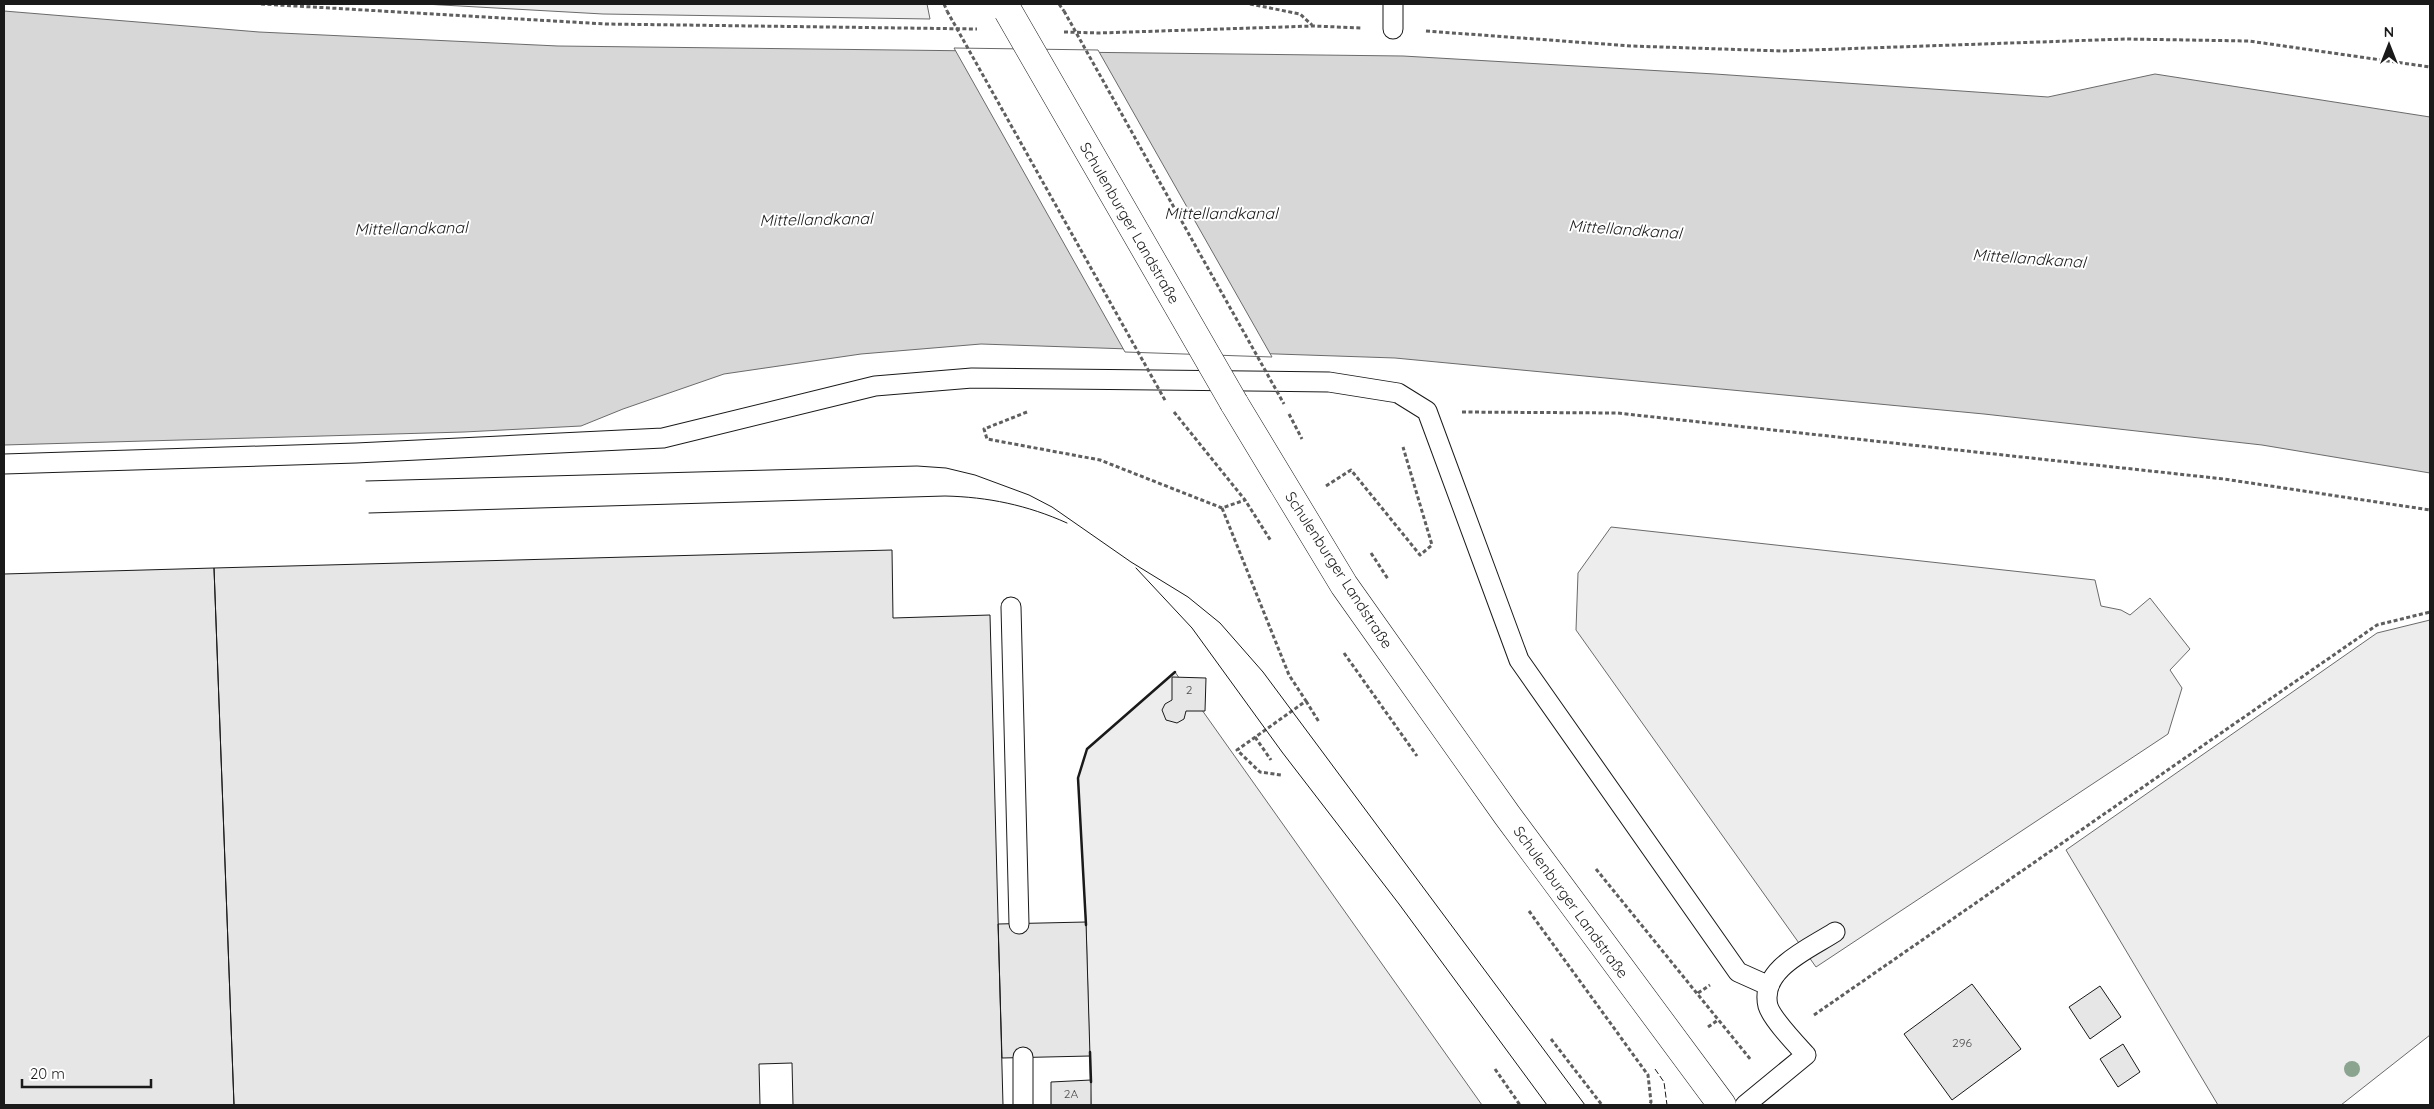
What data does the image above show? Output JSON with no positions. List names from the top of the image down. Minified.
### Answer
{"streets":{"main road":["Schulenburger Landstraße"]},"water":["Mittellandkanal"],"house_numbers":["2","296","2A"],"scale_bar":"20 m","north":"top"}
